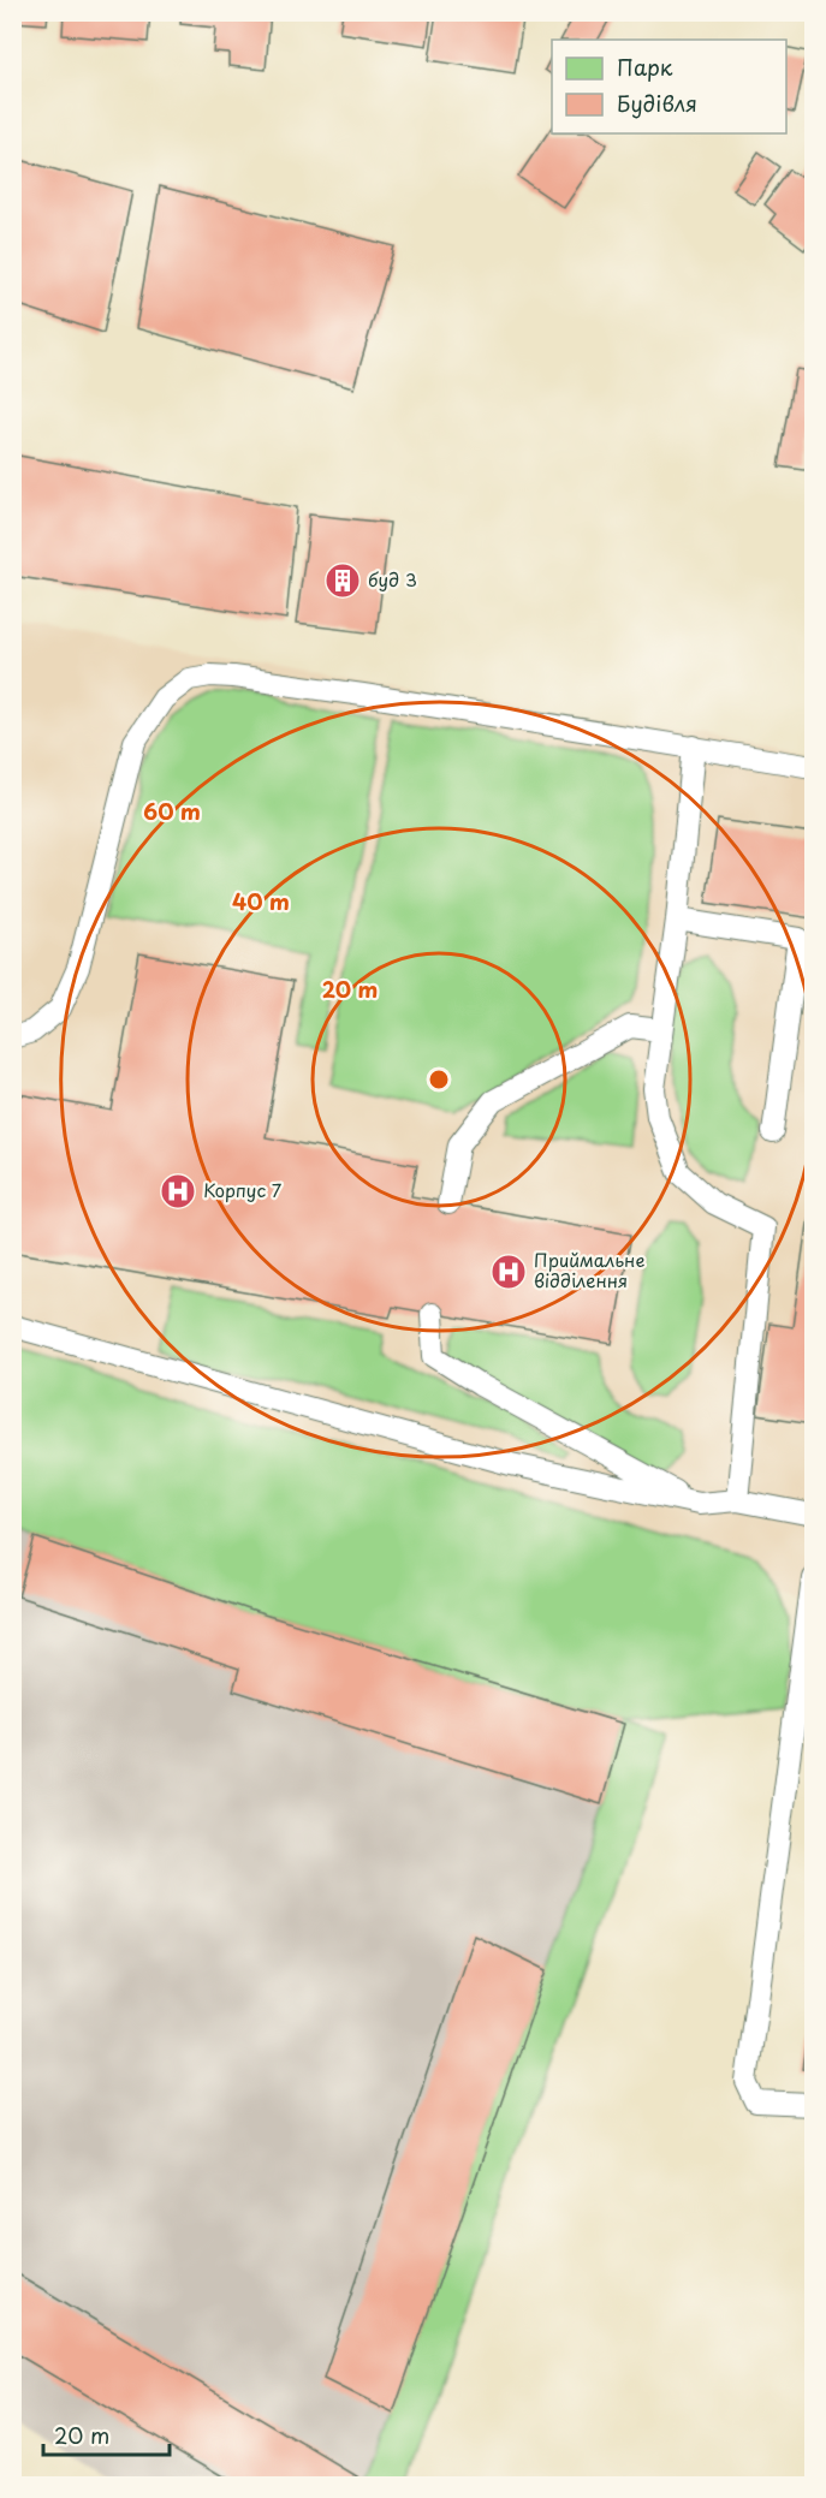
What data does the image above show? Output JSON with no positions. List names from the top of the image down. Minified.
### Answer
{"places":{"building":["буд 3"],"hospital":["Корпус 7","Приймальне відділення"]},"legend":["Парк","Будівля"],"scale_bar":"20 m","rings":["60 m","40 m","20 m"]}
